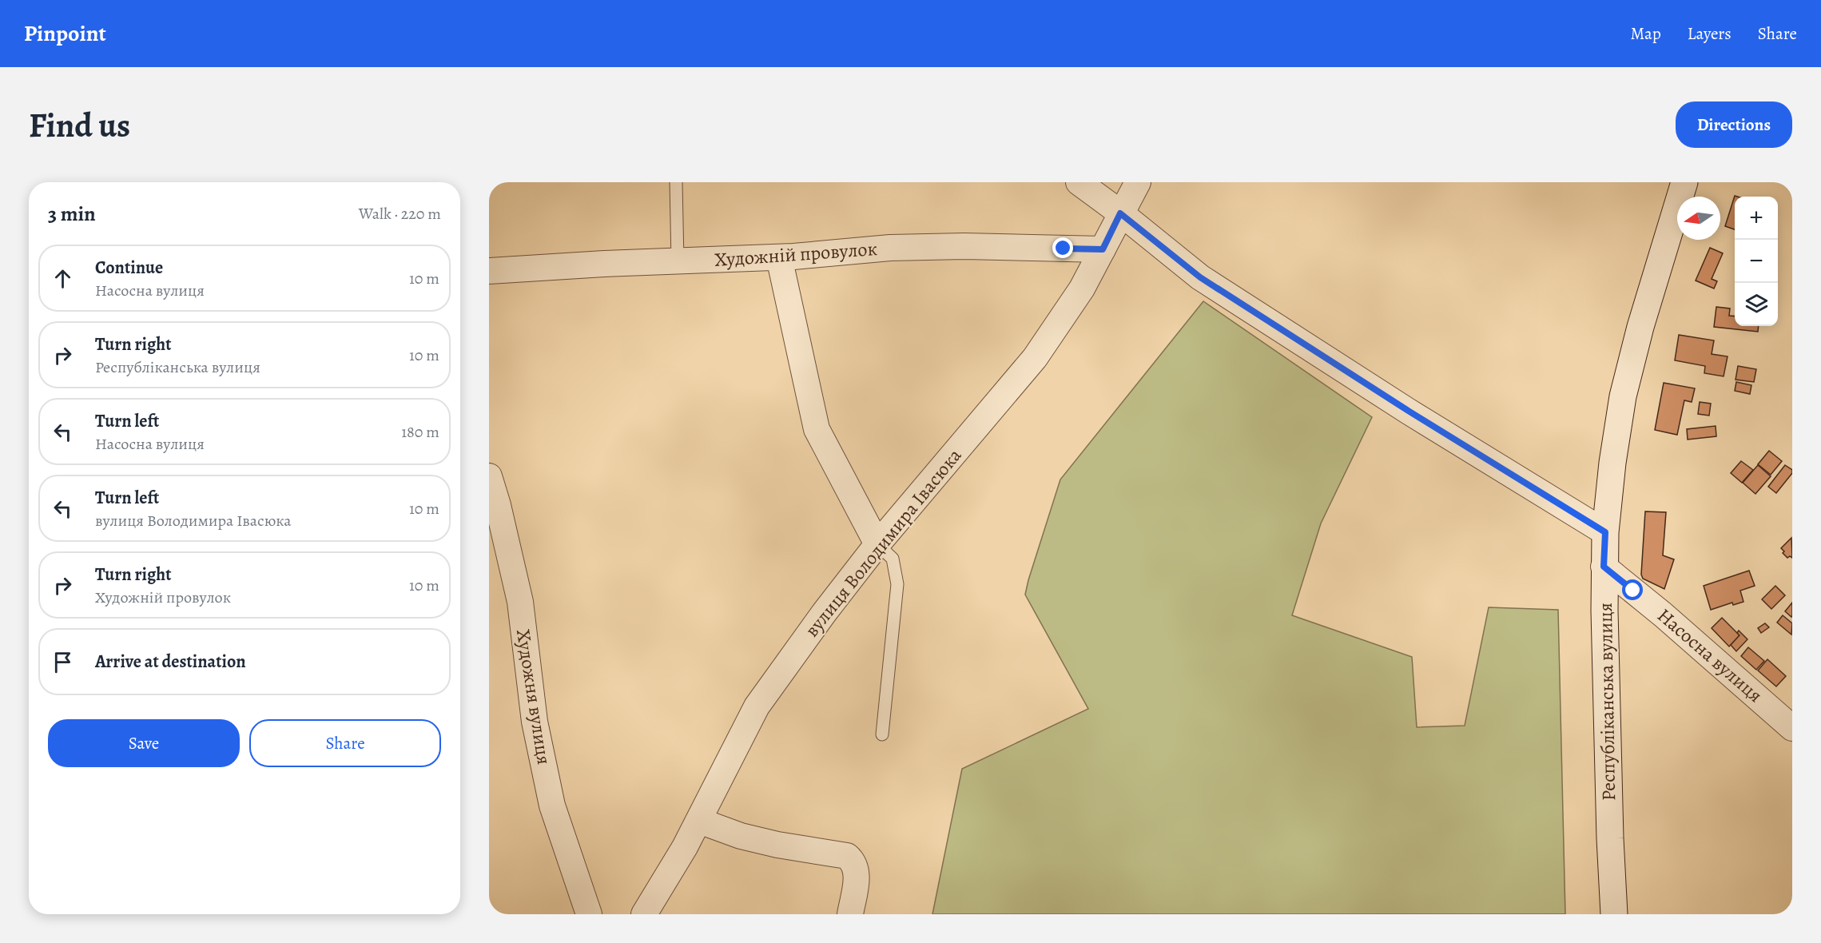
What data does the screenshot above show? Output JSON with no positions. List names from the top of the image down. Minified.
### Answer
{"streets":{"main road":["Республіканська вулиця"],"street":["Художній провулок","вулиця Володимира Івасюка","Насосна вулиця","Художня вулиця"]},"crossings":[["Художній провулок","вулиця Володимира Івасюка"],["Насосна вулиця","Республіканська вулиця"]],"north":"left","page":{"header":"Pinpoint","nav":["Map","Layers","Share"],"buttons":["Directions",["Save","Share"]],"title":"Find us","heading":["3 min","Walk · 220 m"],"map_buttons":["+","−"],"list":[["Continue","Насосна вулиця","10 m"],["Turn right","Республіканська вулиця","10 m"],["Turn left","Насосна вулиця","180 m"],["Turn left","вулиця Володимира Івасюка","10 m"],["Turn right","Художній провулок","10 m"],"Arrive at destination"]}}
